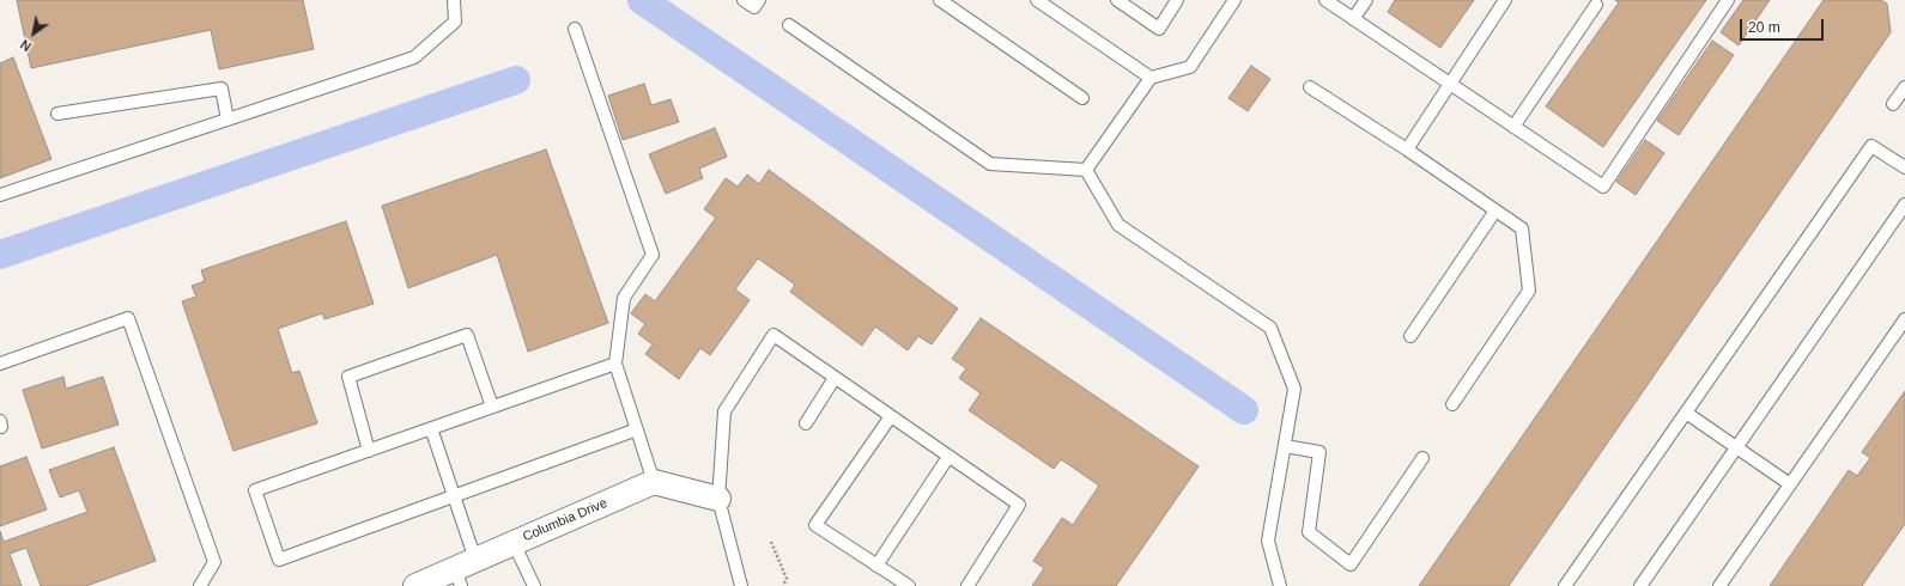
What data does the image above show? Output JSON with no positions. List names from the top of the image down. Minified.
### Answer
{"streets":{"street":["Columbia Drive"]},"scale_bar":"20 m","north":"bottom left"}
